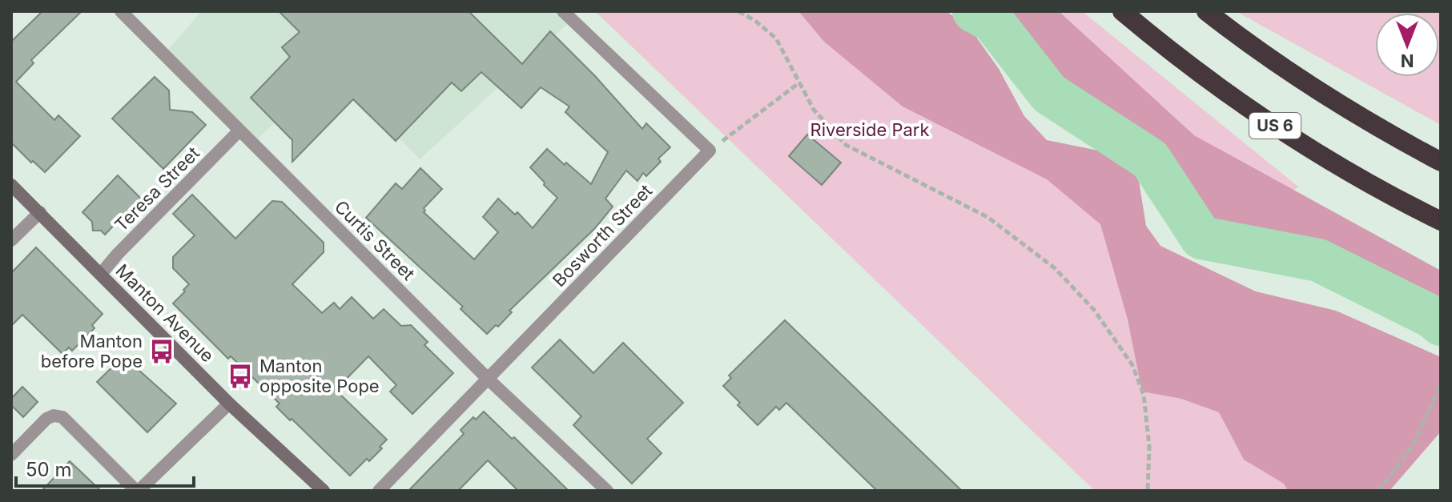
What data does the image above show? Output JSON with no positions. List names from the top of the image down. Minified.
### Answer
{"streets":{"highway":["US 6"],"main road":["Manton Avenue"],"street":["Teresa Street","Bosworth Street","Curtis Street"]},"crossings":[["Teresa Street","Curtis Street"],["Teresa Street","Manton Avenue"],["Bosworth Street","Curtis Street"]],"parks":["Riverside Park"],"places":{"bus stop":["Manton before Pope","Manton opposite Pope"]},"scale_bar":"50 m","north":"bottom"}
